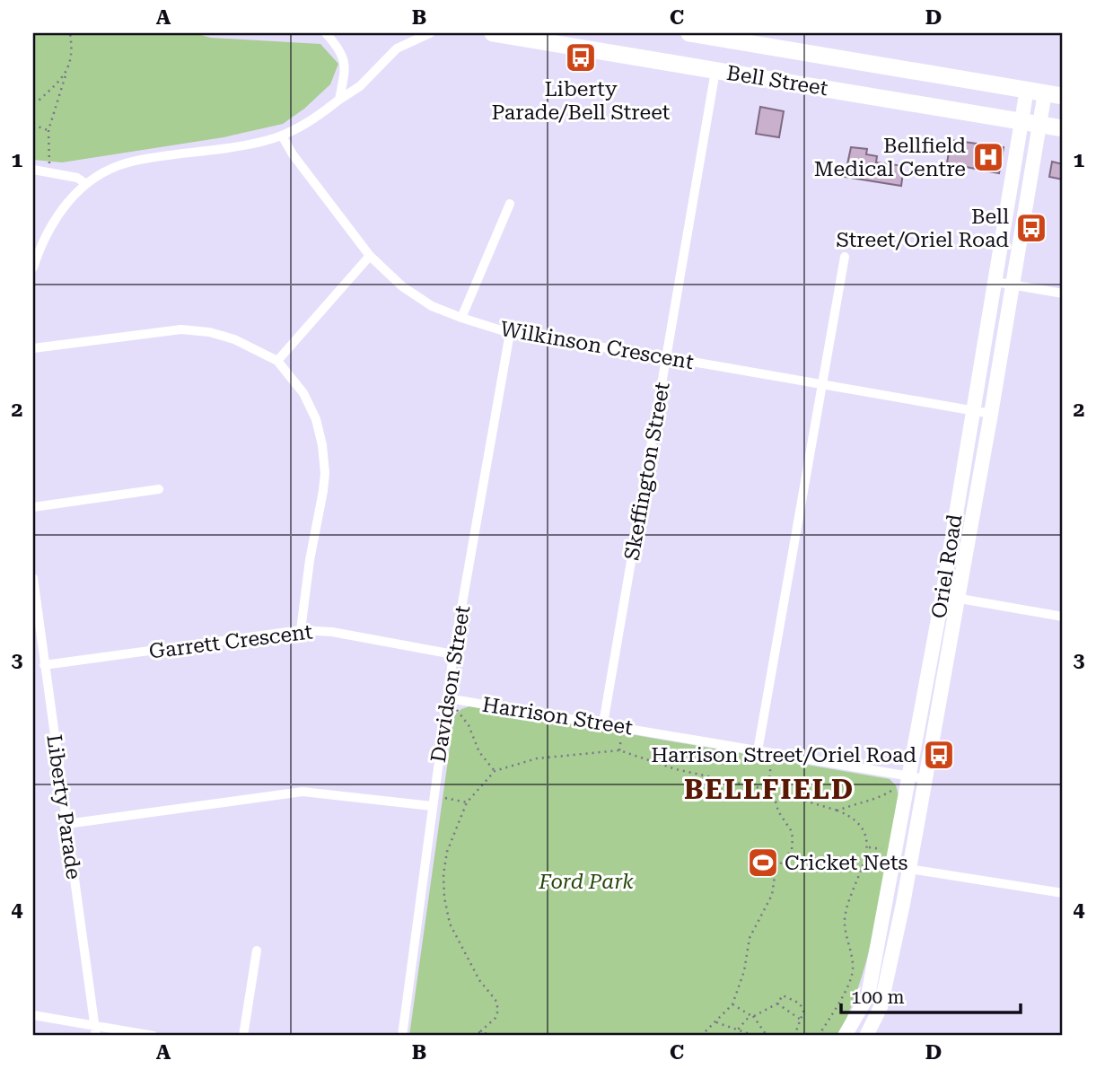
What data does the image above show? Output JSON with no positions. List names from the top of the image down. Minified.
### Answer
{"streets":{"highway":["Bell Street"],"main road":["Oriel Road"],"street":["Wilkinson Crescent","Skeffington Street","Garrett Crescent","Davidson Street","Harrison Street","Liberty Parade"]},"crossings":[["Bell Street","Skeffington Street"],["Bell Street","Oriel Road"],["Wilkinson Crescent","Skeffington Street"],["Wilkinson Crescent","Oriel Road"],["Wilkinson Crescent","Davidson Street"],["Skeffington Street","Harrison Street"],["Oriel Road","Harrison Street"],["Garrett Crescent","Davidson Street"],["Garrett Crescent","Liberty Parade"],["Davidson Street","Harrison Street"]],"districts":["BELLFIELD"],"parks":["Ford Park"],"places":{"bus stop":["Liberty Parade/Bell Street","Bell Street/Oriel Road","Harrison Street/Oriel Road"],"hospital":["Bellfield Medical Centre"],"sports":["Cricket Nets"]},"scale_bar":"100 m","grid":{"columns":["A","B","C","D"],"rows":["1","2","3","4"]}}
